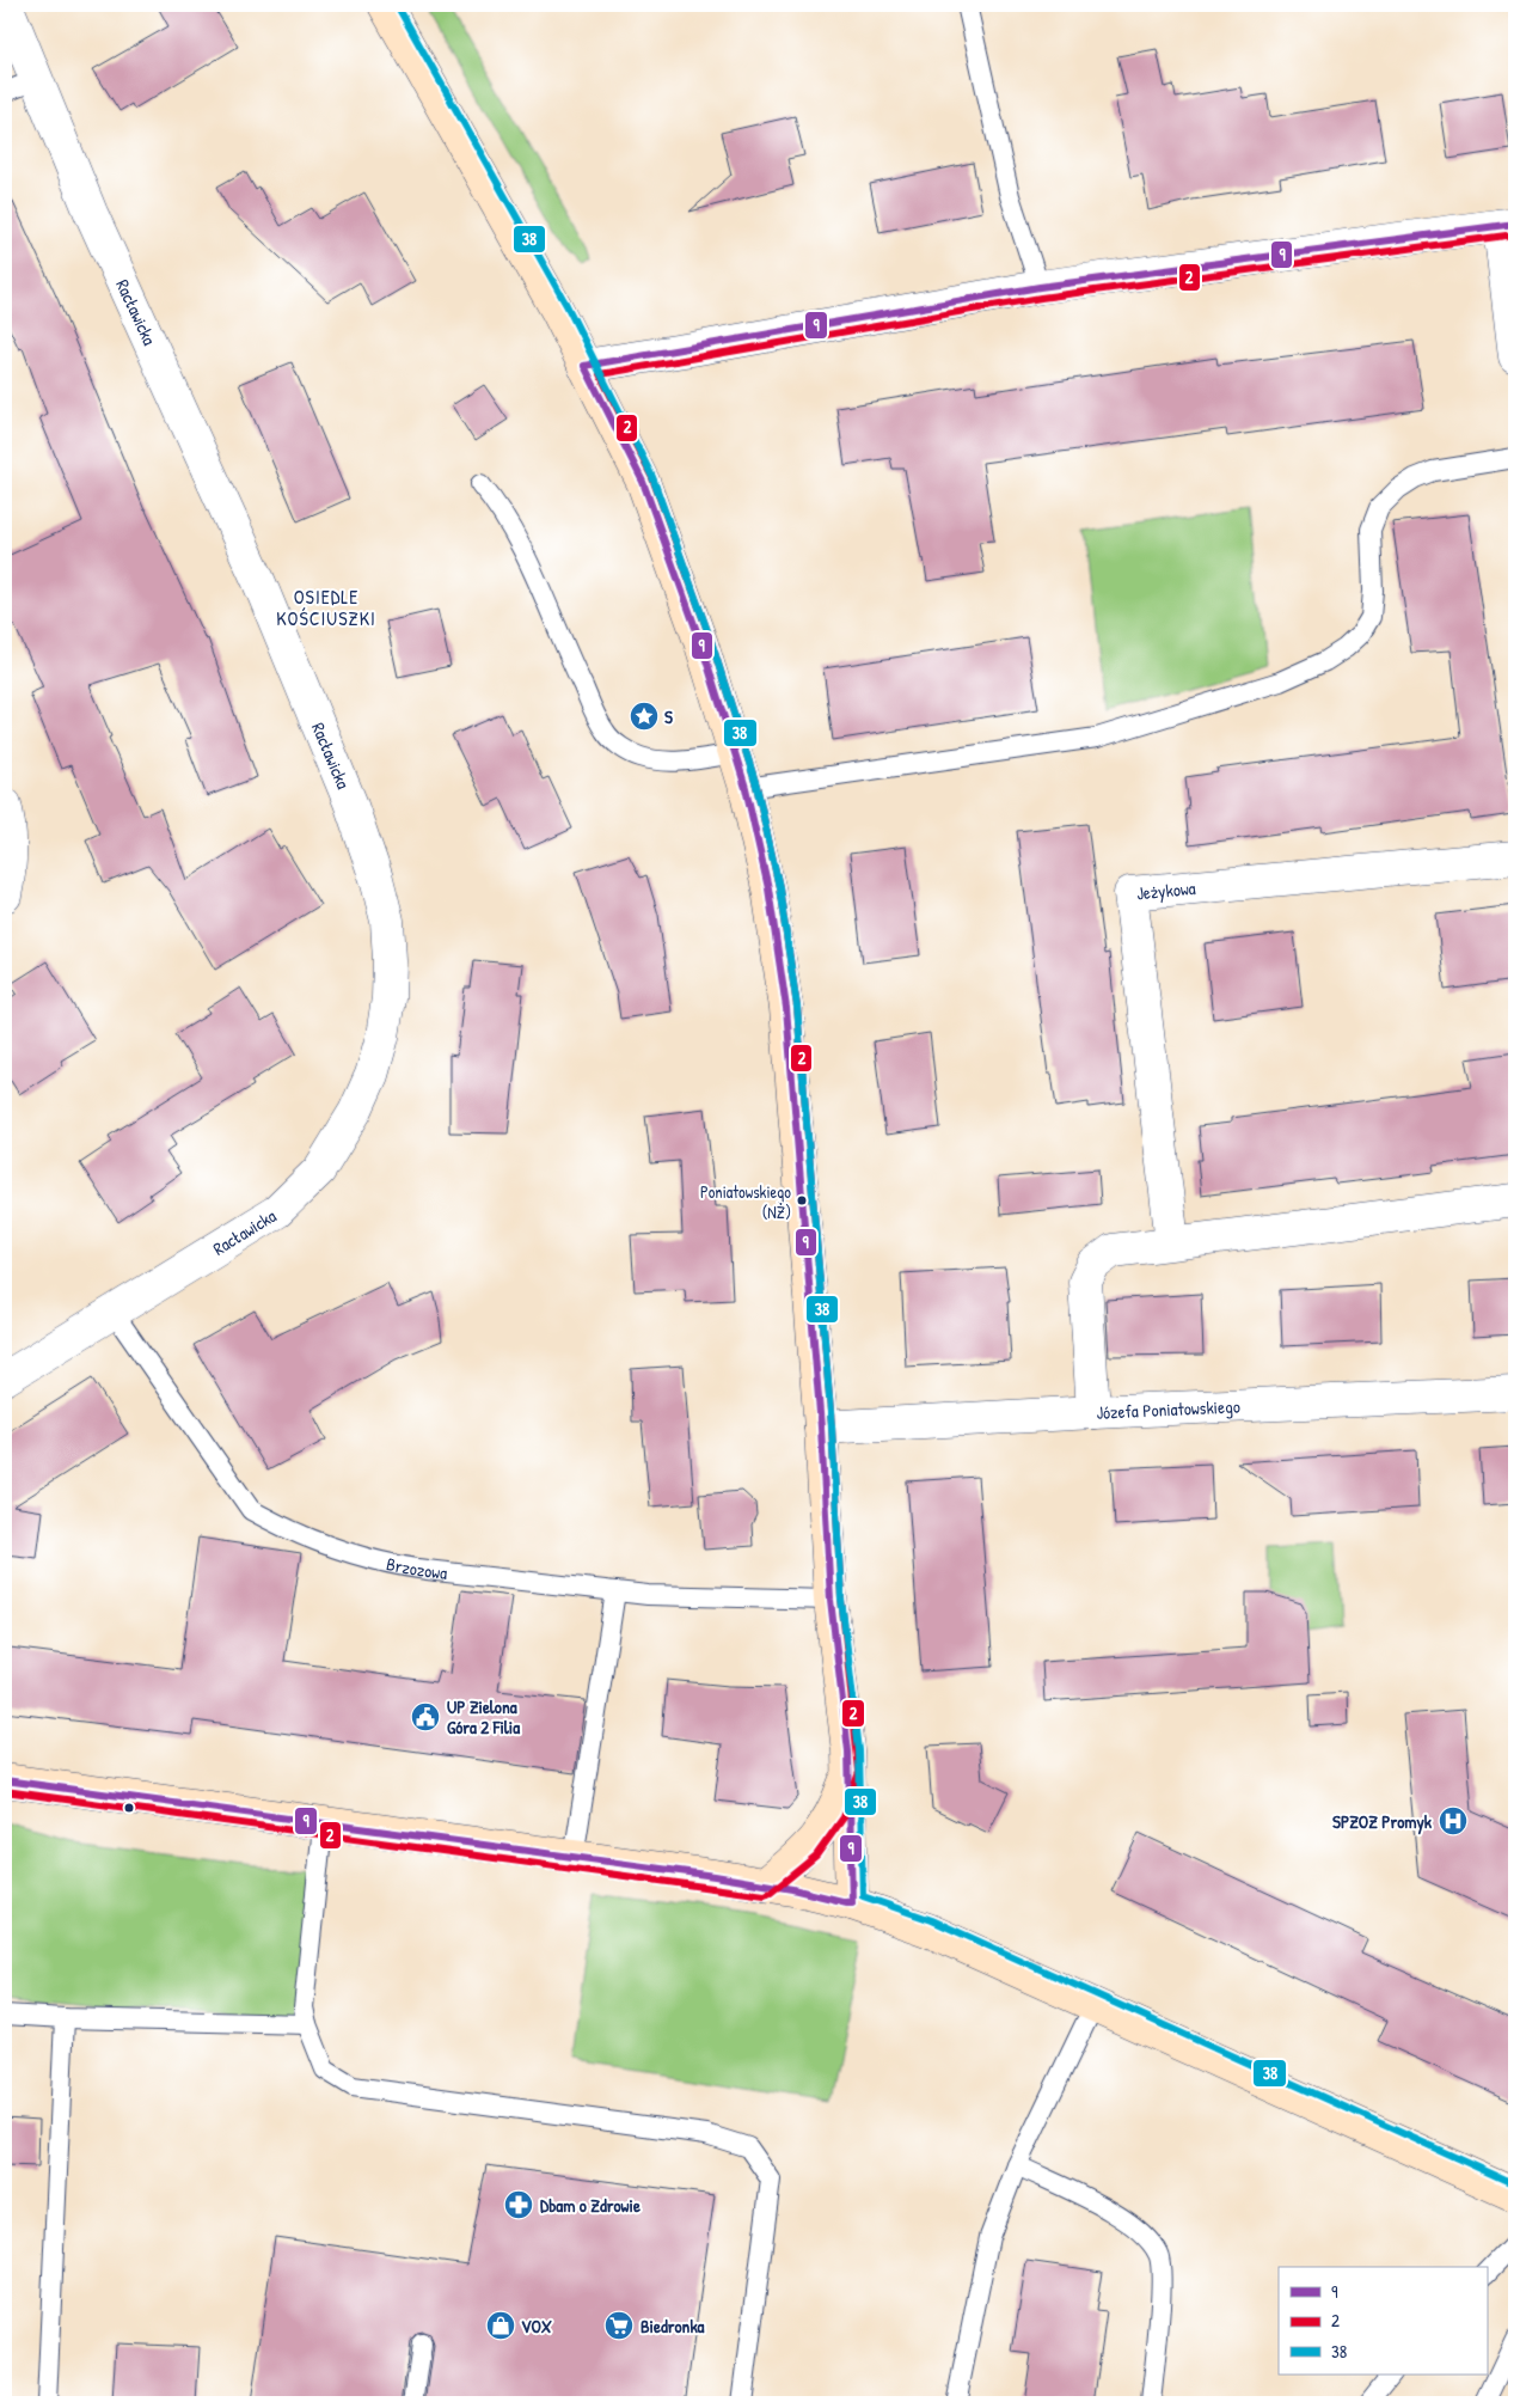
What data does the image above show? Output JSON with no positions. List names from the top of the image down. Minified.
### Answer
{"streets":{"street":["Racławicka","Jeżykowa","Józefa Poniatowskiego"],"lane":["Brzozowa"]},"crossings":[["Racławicka","Brzozowa"]],"districts":["OSIEDLE KOŚCIUSZKI"],"places":{"place":["S"],"other":["Poniatowskiego (NŻ)"],"public building":["UP Zielona Góra 2 Filia"],"hospital":["SPZOZ Promyk"],"pharmacy":["Dbam o Zdrowie"],"shop":["VOX"],"supermarket":["Biedronka"]},"lines":["transit line 38","transit line 9","transit line 2"],"legend":["9","2","38"]}
